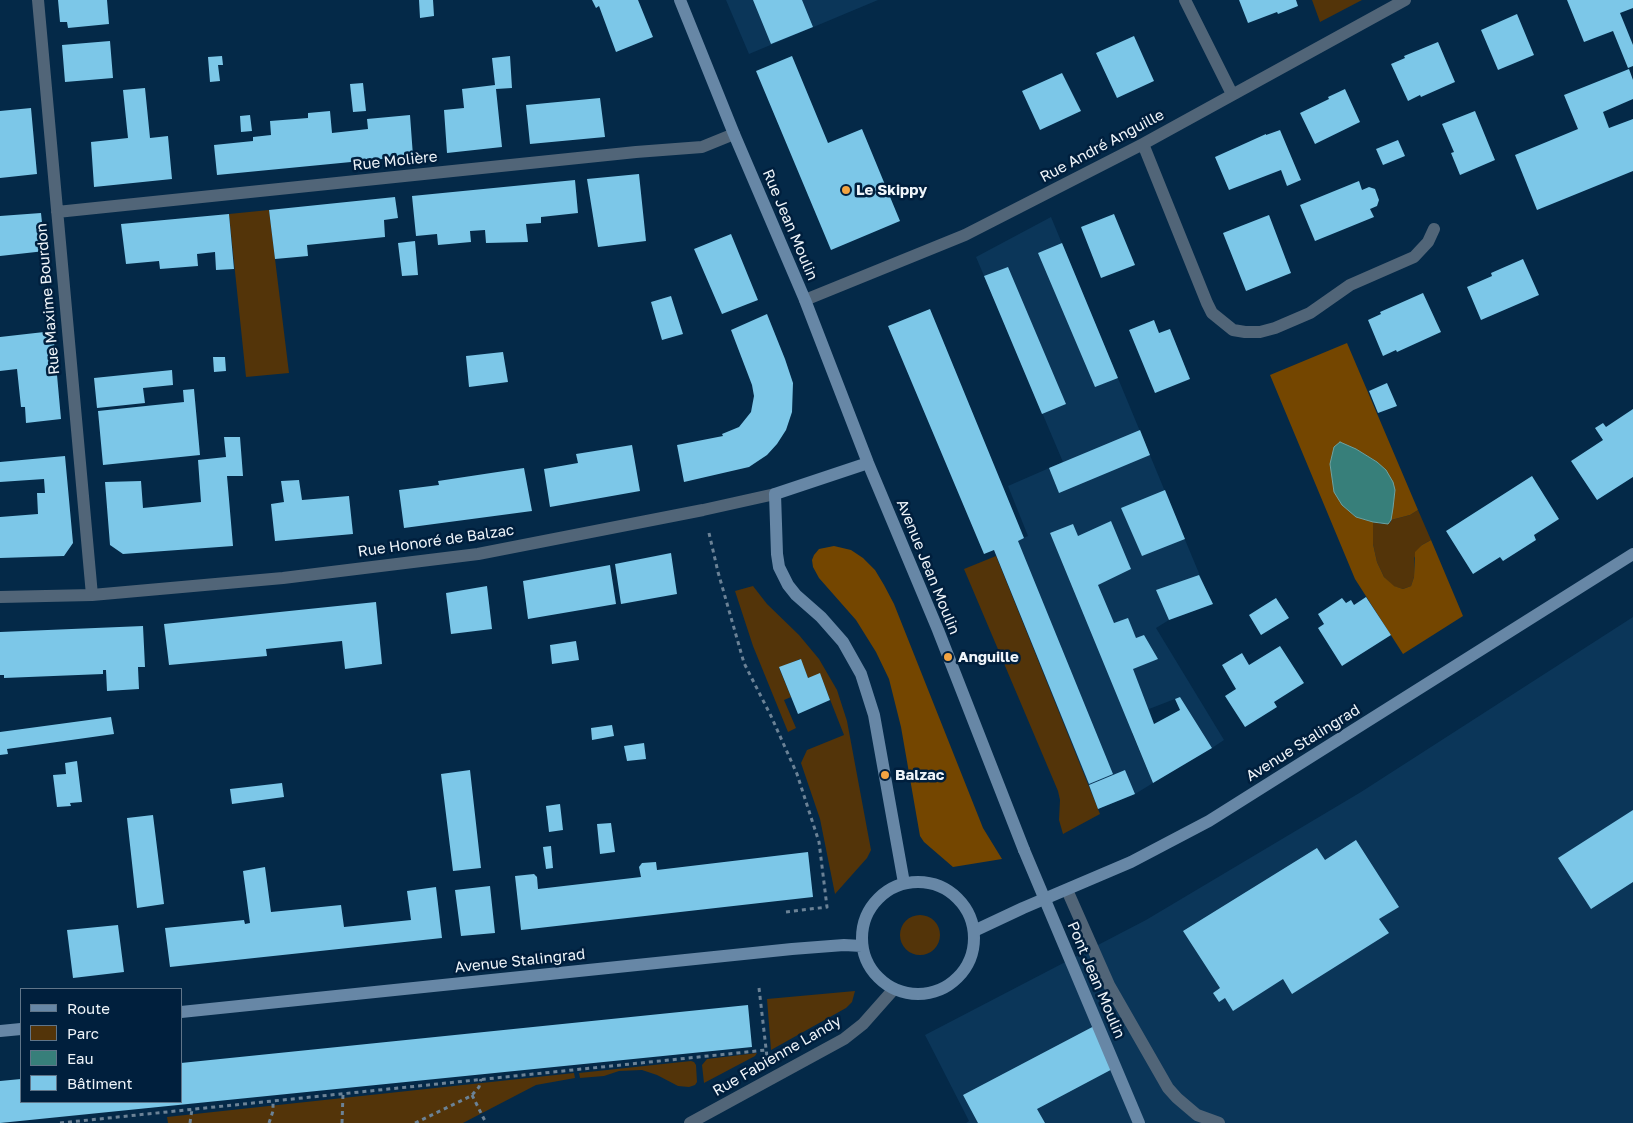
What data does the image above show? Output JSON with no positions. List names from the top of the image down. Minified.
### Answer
{"streets":{"street":["Rue André Anguille","Rue Molière","Rue Jean Moulin","Rue Maxime Bourdon","Rue Honoré de Balzac","Avenue Jean Moulin","Avenue Stalingrad","Pont Jean Moulin","Rue Fabienne Landy"]},"crossings":[["Rue André Anguille","Rue Jean Moulin"],["Rue Molière","Rue Jean Moulin"],["Rue Molière","Rue Maxime Bourdon"],["Rue Jean Moulin","Rue Honoré de Balzac"],["Rue Jean Moulin","Avenue Jean Moulin"],["Rue Maxime Bourdon","Rue Honoré de Balzac"],["Rue Honoré de Balzac","Avenue Jean Moulin"],["Avenue Jean Moulin","Pont Jean Moulin"],["Avenue Stalingrad","Rue Fabienne Landy"]],"places":["Le Skippy","Anguille","Balzac"],"legend":["Route","Parc","Eau","Bâtiment"]}
